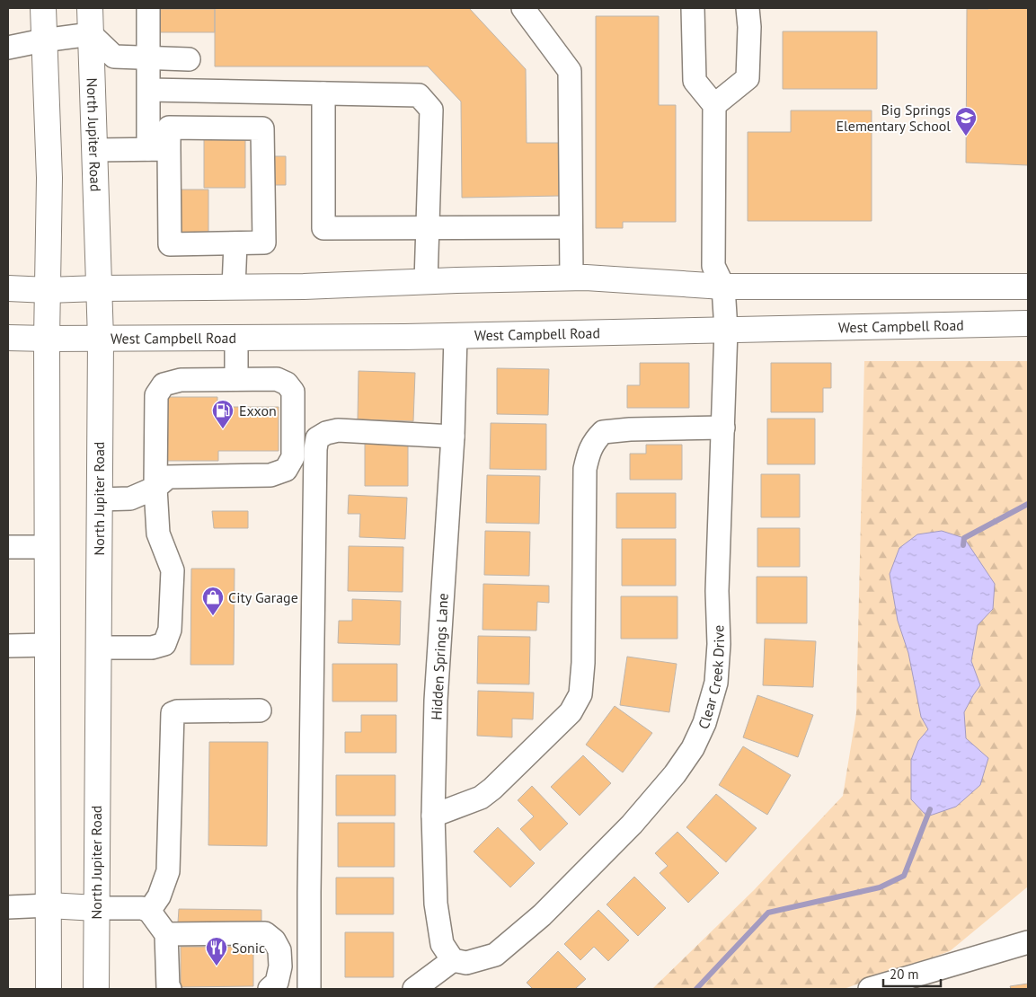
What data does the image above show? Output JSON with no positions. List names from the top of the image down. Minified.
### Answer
{"streets":{"main road":["North Jupiter Road","West Campbell Road"],"street":["Hidden Springs Lane","Clear Creek Drive"]},"crossings":[["North Jupiter Road","West Campbell Road"],["West Campbell Road","Hidden Springs Lane"],["West Campbell Road","Clear Creek Drive"],["Hidden Springs Lane","Clear Creek Drive"]],"places":{"school or university":["Big Springs Elementary School"],"fuel station":["Exxon"],"shop":["City Garage"],"restaurant":["Sonic"]},"scale_bar":"20 m"}
